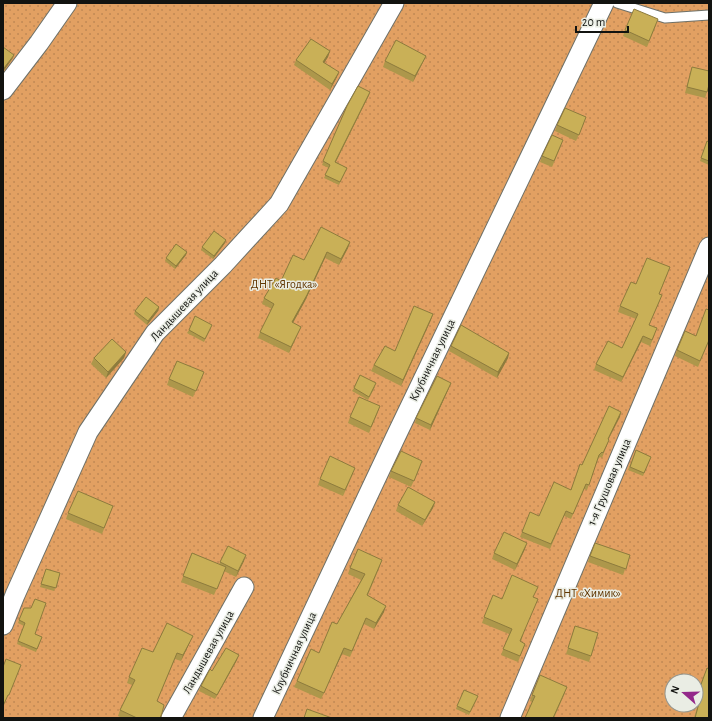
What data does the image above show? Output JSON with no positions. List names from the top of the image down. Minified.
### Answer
{"streets":{"street":["Ландышевая улица","Клубничная улица","1-я Грушовая улица"]},"parks":["ДНТ «Ягодка»","ДНТ «Химик»"],"scale_bar":"20 m","north":"left"}
